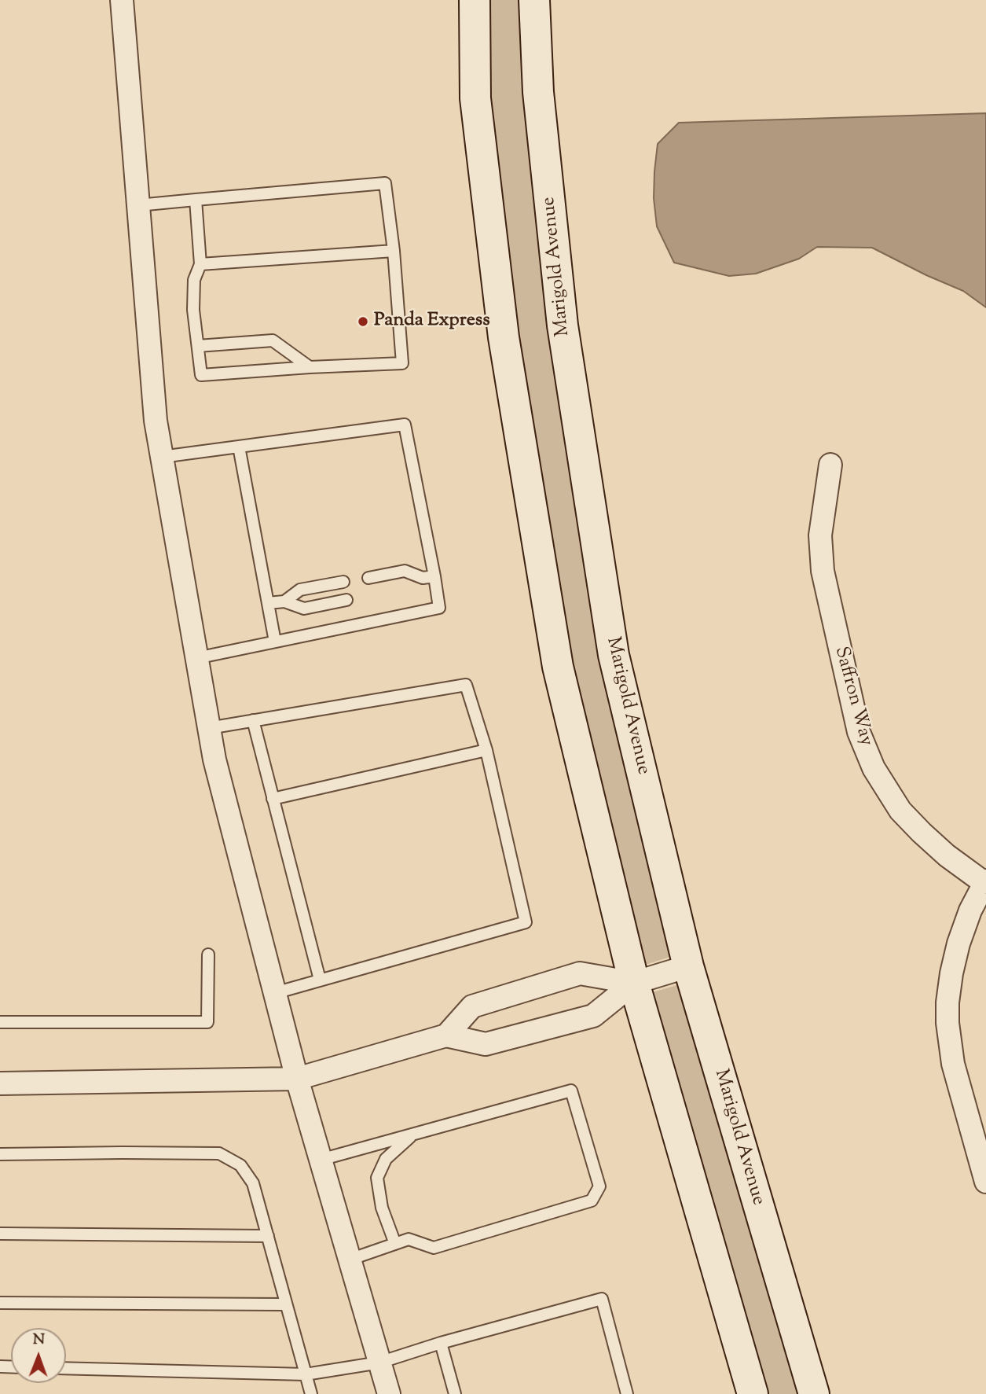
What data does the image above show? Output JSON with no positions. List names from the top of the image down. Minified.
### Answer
{"streets":{"main road":["Marigold Avenue"],"street":["Saffron Way"]},"places":["Panda Express"],"north":"top"}
